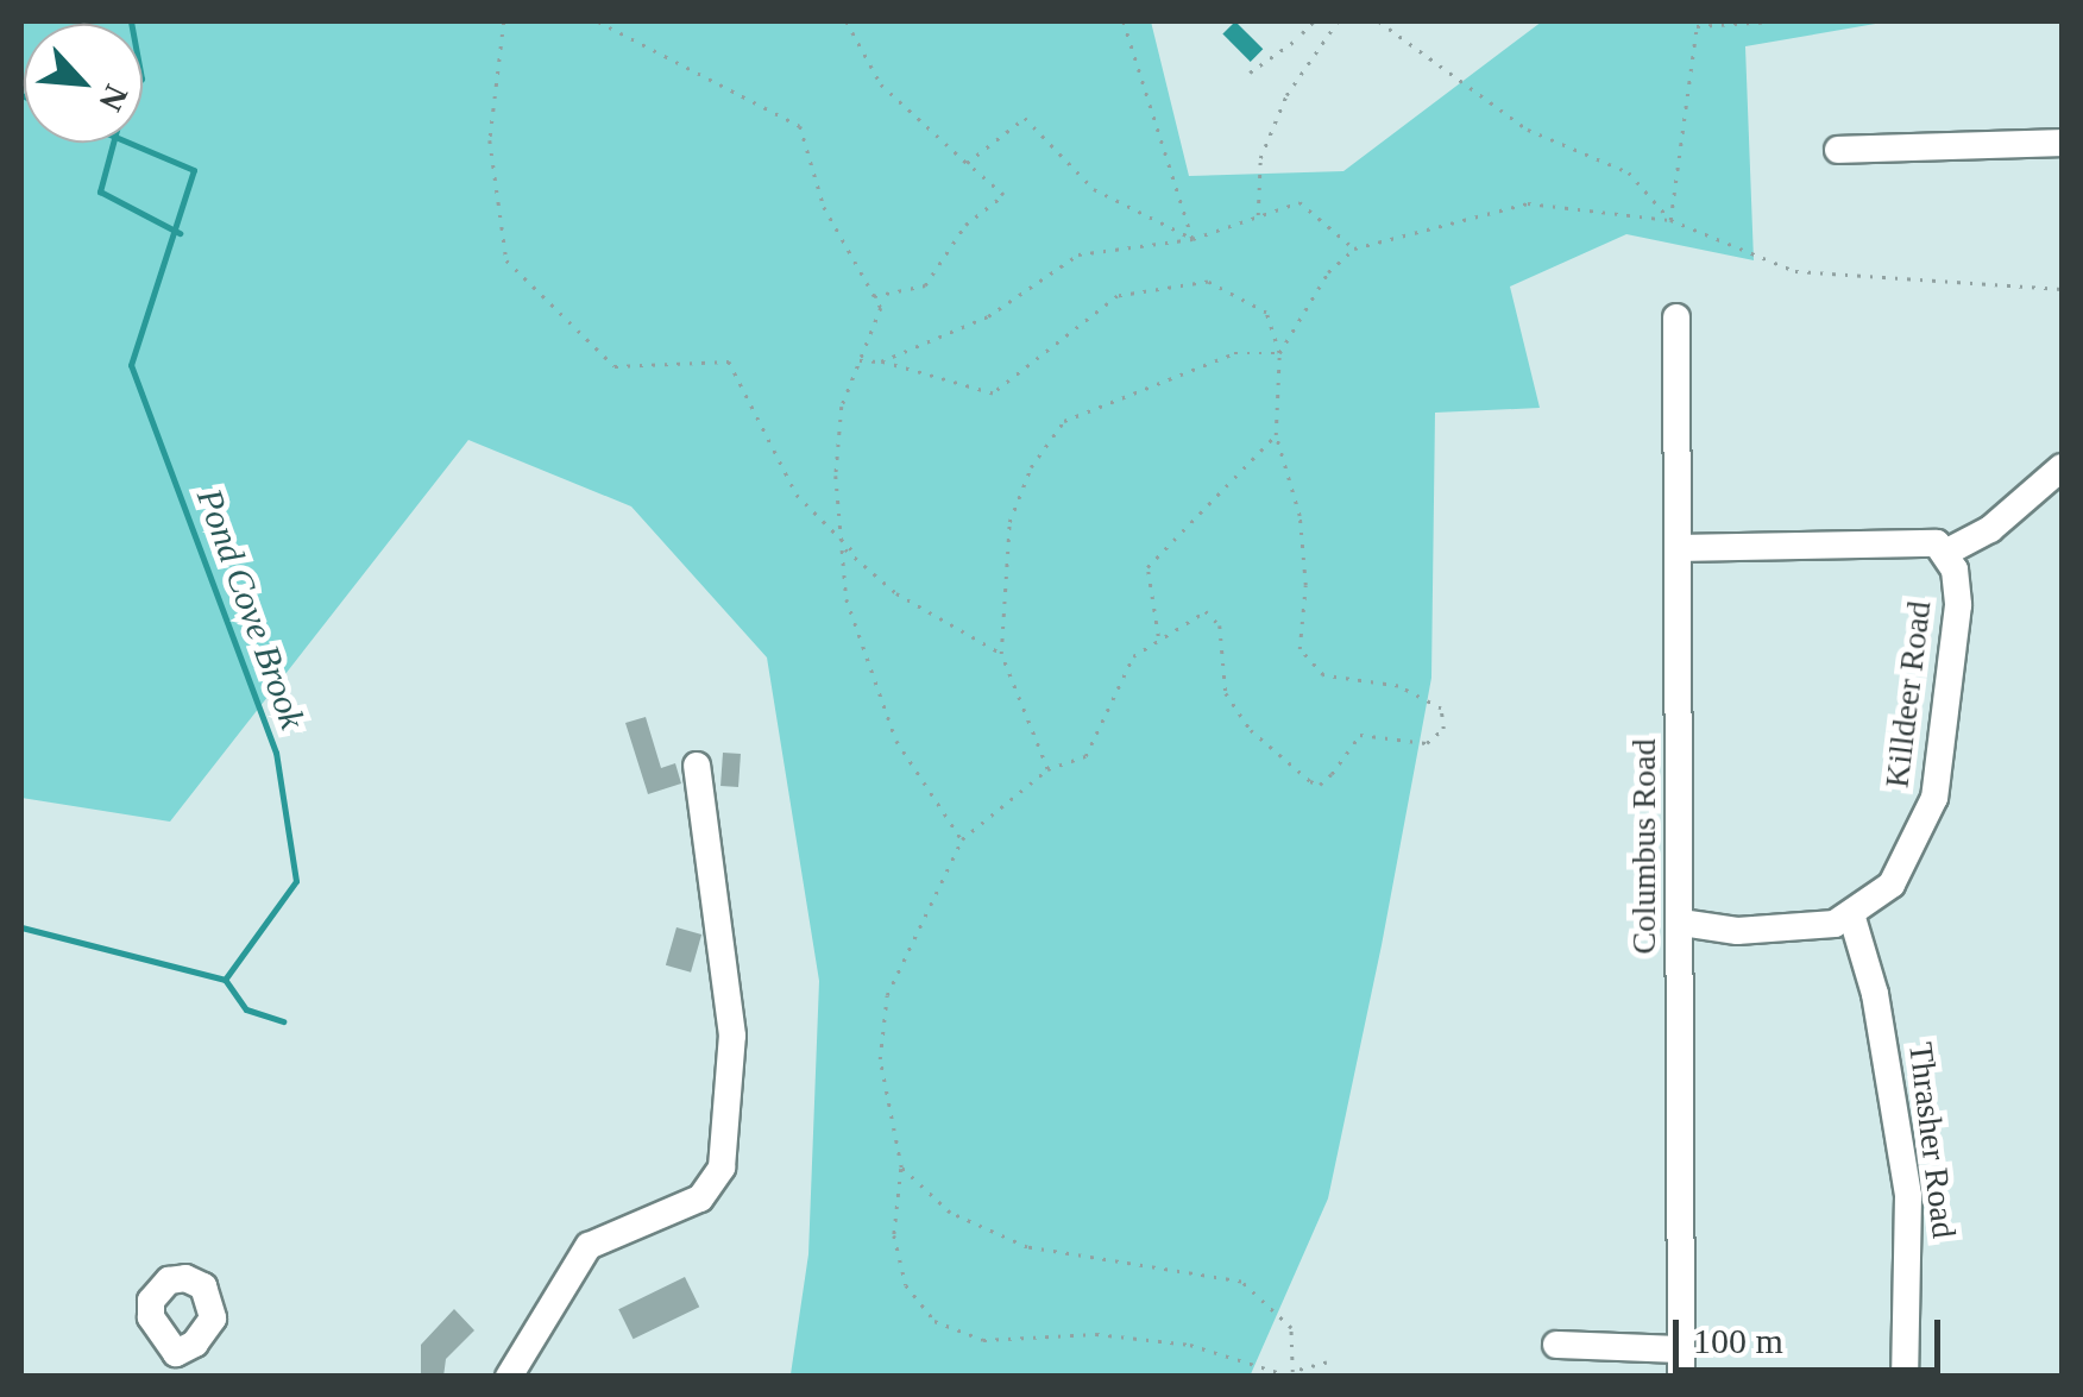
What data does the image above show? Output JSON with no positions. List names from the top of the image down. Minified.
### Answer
{"streets":{"street":["Killdeer Road","Columbus Road","Thrasher Road"]},"crossings":[["Killdeer Road","Thrasher Road"]],"water":["Pond Cove Brook"],"scale_bar":"100 m","north":"bottom right"}
